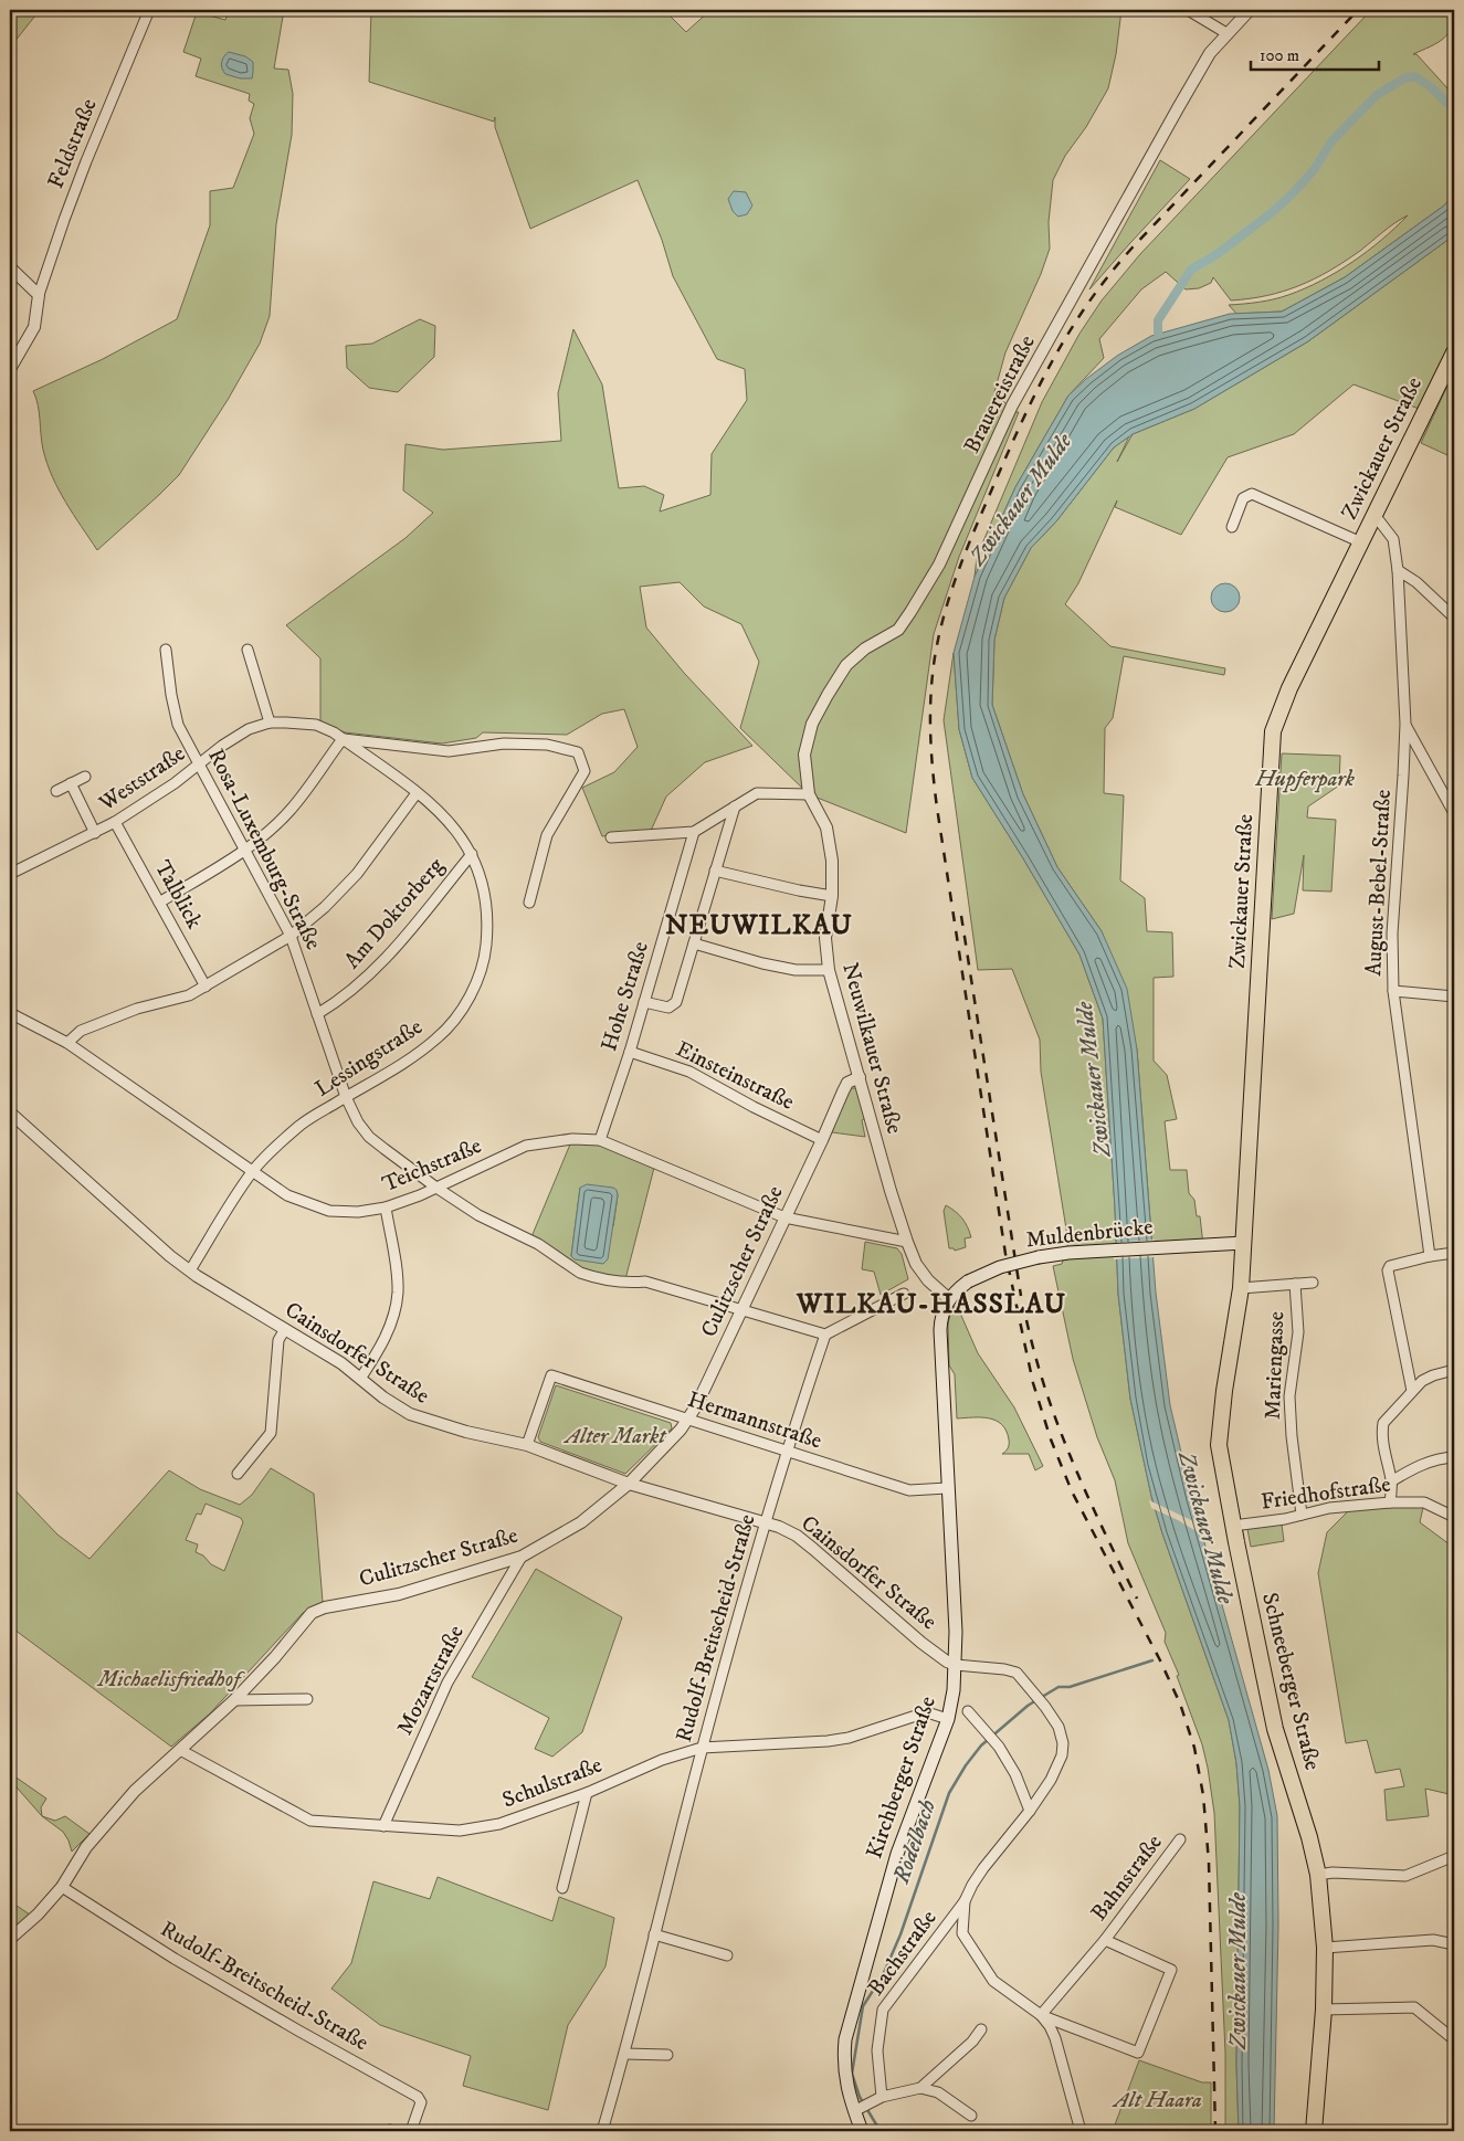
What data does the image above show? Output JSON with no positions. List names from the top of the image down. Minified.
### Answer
{"streets":{"main road":["Zwickauer Straße","Muldenbrücke","Schneeberger Straße","Kirchberger Straße"],"street":["Feldstraße","Brauereistraße","Weststraße","Rosa-Luxemburg-Straße","August-Bebel-Straße","Talblick","Am Doktorberg","Hohe Straße","Neuwilkauer Straße","Lessingstraße","Einsteinstraße","Teichstraße","Culitzscher Straße","Cainsdorfer Straße","Mariengasse","Hermannstraße","Friedhofstraße","Rudolf-Breitscheid-Straße","Mozartstraße","Schulstraße","Bahnstraße","Bachstraße"]},"crossings":[["Brauereistraße","Neuwilkauer Straße"],["Zwickauer Straße","August-Bebel-Straße"],["Zwickauer Straße","Muldenbrücke"],["Zwickauer Straße","Schneeberger Straße"],["Weststraße","Rosa-Luxemburg-Straße"],["Weststraße","Talblick"],["Weststraße","Lessingstraße"],["Rosa-Luxemburg-Straße","Am Doktorberg"],["Rosa-Luxemburg-Straße","Lessingstraße"],["Rosa-Luxemburg-Straße","Teichstraße"],["Rosa-Luxemburg-Straße","Culitzscher Straße"],["Rosa-Luxemburg-Straße","Rudolf-Breitscheid-Straße"],["Am Doktorberg","Lessingstraße"],["Hohe Straße","Einsteinstraße"],["Hohe Straße","Teichstraße"],["Neuwilkauer Straße","Teichstraße"],["Neuwilkauer Straße","Muldenbrücke"],["Neuwilkauer Straße","Culitzscher Straße"],["Neuwilkauer Straße","Kirchberger Straße"],["Lessingstraße","Teichstraße"],["Lessingstraße","Cainsdorfer Straße"],["Einsteinstraße","Culitzscher Straße"],["Teichstraße","Culitzscher Straße"],["Muldenbrücke","Schneeberger Straße"],["Muldenbrücke","Kirchberger Straße"],["Culitzscher Straße","Cainsdorfer Straße"],["Culitzscher Straße","Hermannstraße"],["Culitzscher Straße","Rudolf-Breitscheid-Straße"],["Culitzscher Straße","Mozartstraße"],["Culitzscher Straße","Schulstraße"],["Cainsdorfer Straße","Hermannstraße"],["Cainsdorfer Straße","Rudolf-Breitscheid-Straße"],["Cainsdorfer Straße","Kirchberger Straße"],["Mariengasse","Friedhofstraße"],["Hermannstraße","Rudolf-Breitscheid-Straße"],["Hermannstraße","Kirchberger Straße"],["Friedhofstraße","Schneeberger Straße"],["Rudolf-Breitscheid-Straße","Schulstraße"],["Mozartstraße","Schulstraße"],["Kirchberger Straße","Schulstraße"]],"districts":["NEUWILKAU","WILKAU-HASSLAU"],"water":["Zwickauer Mulde","Rödelbach"],"parks":["Hupferpark","Alter Markt","Michaelisfriedhof","Alt Haara"],"scale_bar":"100 m"}
